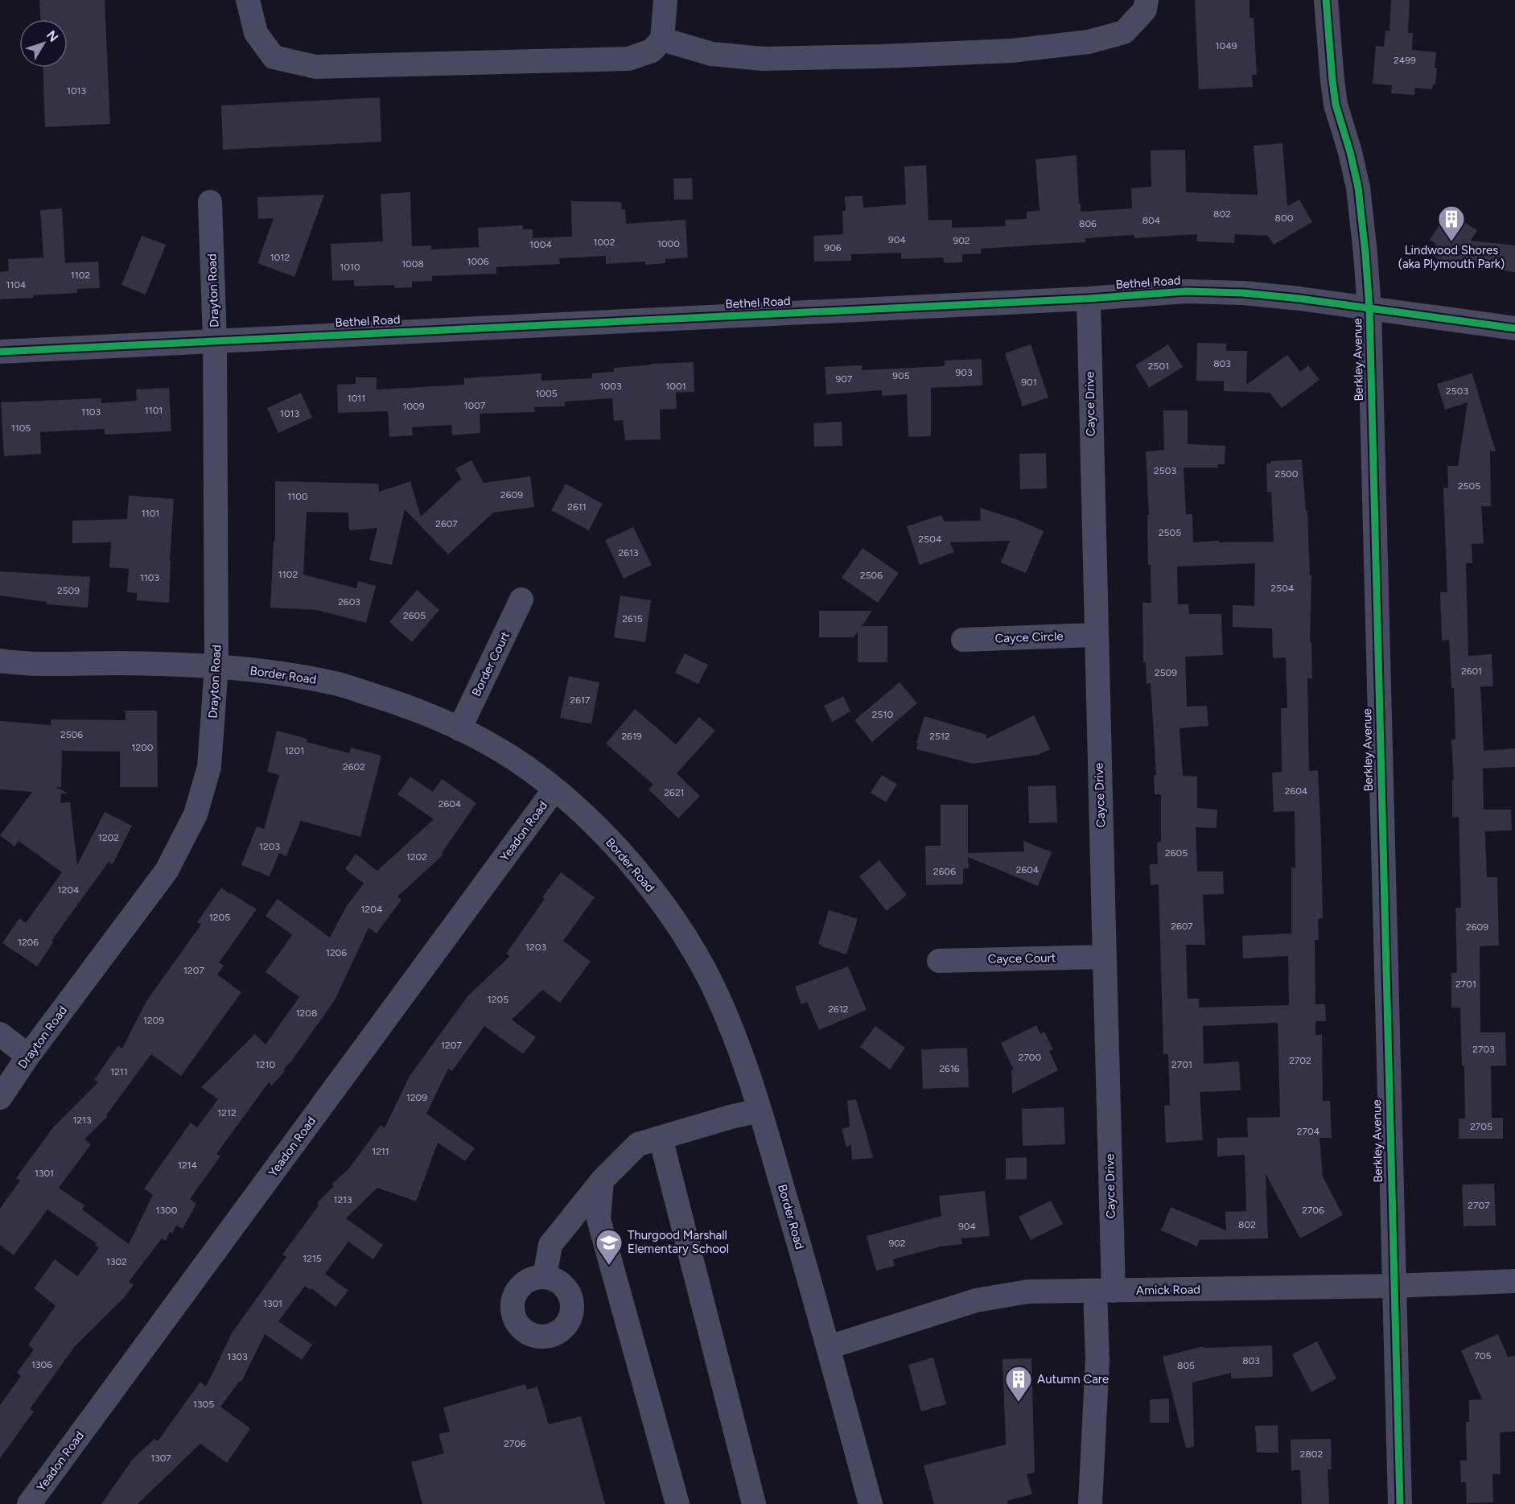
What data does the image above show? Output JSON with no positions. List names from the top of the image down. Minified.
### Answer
{"streets":{"street":["Bethel Road","Drayton Road","Berkley Avenue","Cayce Drive","Cayce Circle","Border Court","Border Road","Yeadon Road","Cayce Court","Amick Road"]},"crossings":[["Bethel Road","Drayton Road"],["Bethel Road","Berkley Avenue"],["Bethel Road","Cayce Drive"],["Drayton Road","Border Road"],["Berkley Avenue","Amick Road"],["Cayce Drive","Cayce Circle"],["Cayce Drive","Cayce Court"],["Cayce Drive","Amick Road"],["Border Court","Border Road"],["Border Road","Yeadon Road"],["Border Road","Amick Road"]],"places":{"building":["Lindwood Shores (aka Plymouth Park)","Autumn Care"],"school or university":["Thurgood Marshall Elementary School"]},"house_numbers":["1049","2499","1013","802","800","804","806","904","902","1002","1000","1004","906","1012","1006","1008","1010","1102","1104","803","2501","903","905","907","901","1003","1001","2503","1005","1011","1007","1009","1101","1103","1013","1105","2503","2500","2505","2609","1100","2611","1101","2607","2505","2504","2613","1102","2506","1103","2504","2509","2603","2605","2615","2601","2509","2617","2510","2506","2619","2512","1200","1201","2602","2604","2621","2604","1202","1203","2605","1202","2604","2606","1204","1204","1205","2607","2609","1206","1203","1206","1207","2701","1205","2612","1208","1209","1207","2703","2700","2702","1210","2701","2616","1211","1209","1212","1213","2705","2704","1211","1214","1301","1213","2707","1300","2706","802","904","902","1215","1302","1301","705","1303","803","1306","805","1305","2706","2802","1307"],"north":"top right"}
